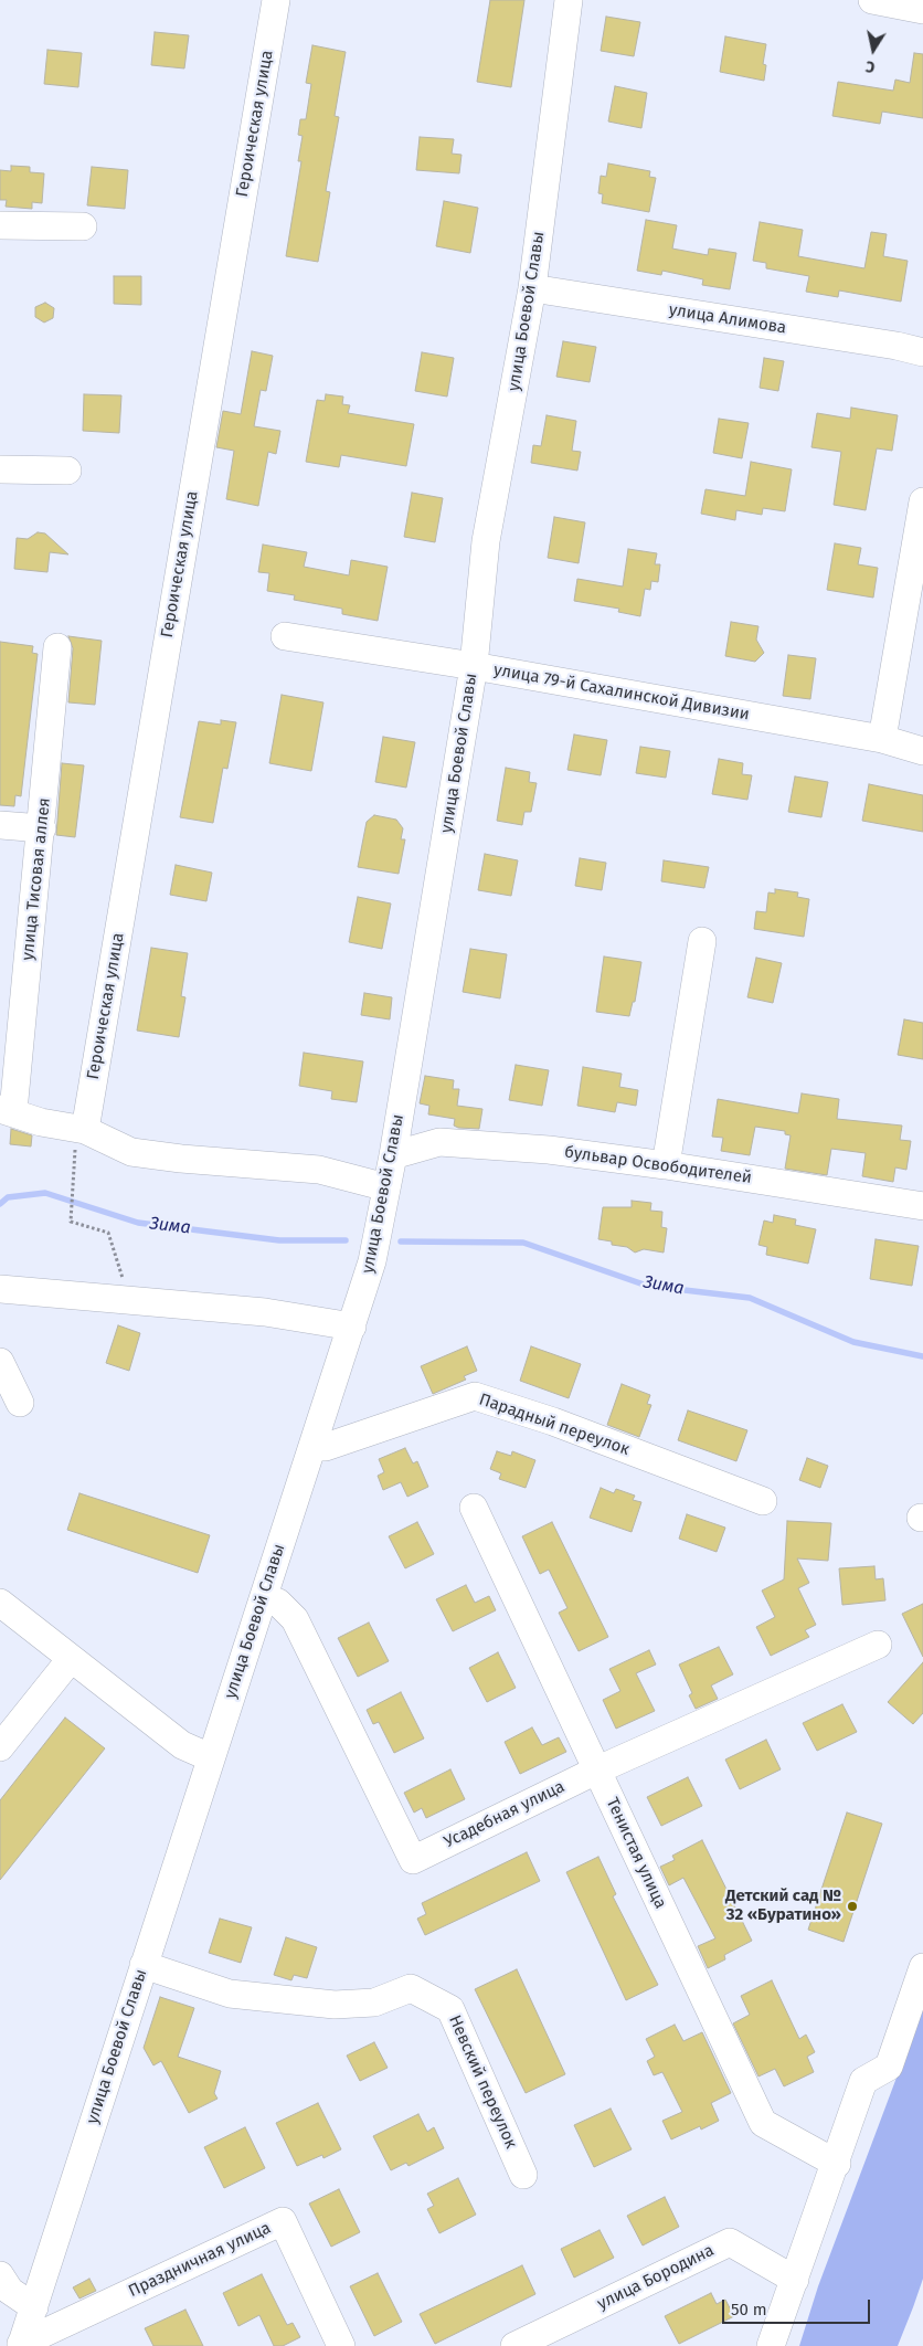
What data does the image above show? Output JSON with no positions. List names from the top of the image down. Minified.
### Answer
{"streets":{"street":["Героическая улица","улица Боевой Славы","улица Алимова","улица 79-й Сахалинской Дивизии","улица Тисовая аллея","бульвар Освободителей","Парадный переулок","Усадебная улица","Тенистая улица","Невский переулок","Праздничная улица","улица Бородина"]},"crossings":[["улица Боевой Славы","улица Алимова"],["улица Боевой Славы","улица 79-й Сахалинской Дивизии"],["улица Боевой Славы","бульвар Освободителей"],["улица Боевой Славы","Парадный переулок"],["улица Боевой Славы","Усадебная улица"],["улица Боевой Славы","Невский переулок"],["улица Боевой Славы","Праздничная улица"],["Усадебная улица","Тенистая улица"]],"water":["Зима"],"places":["Детский сад № 32 «Буратино»"],"scale_bar":"50 m","north":"bottom"}
